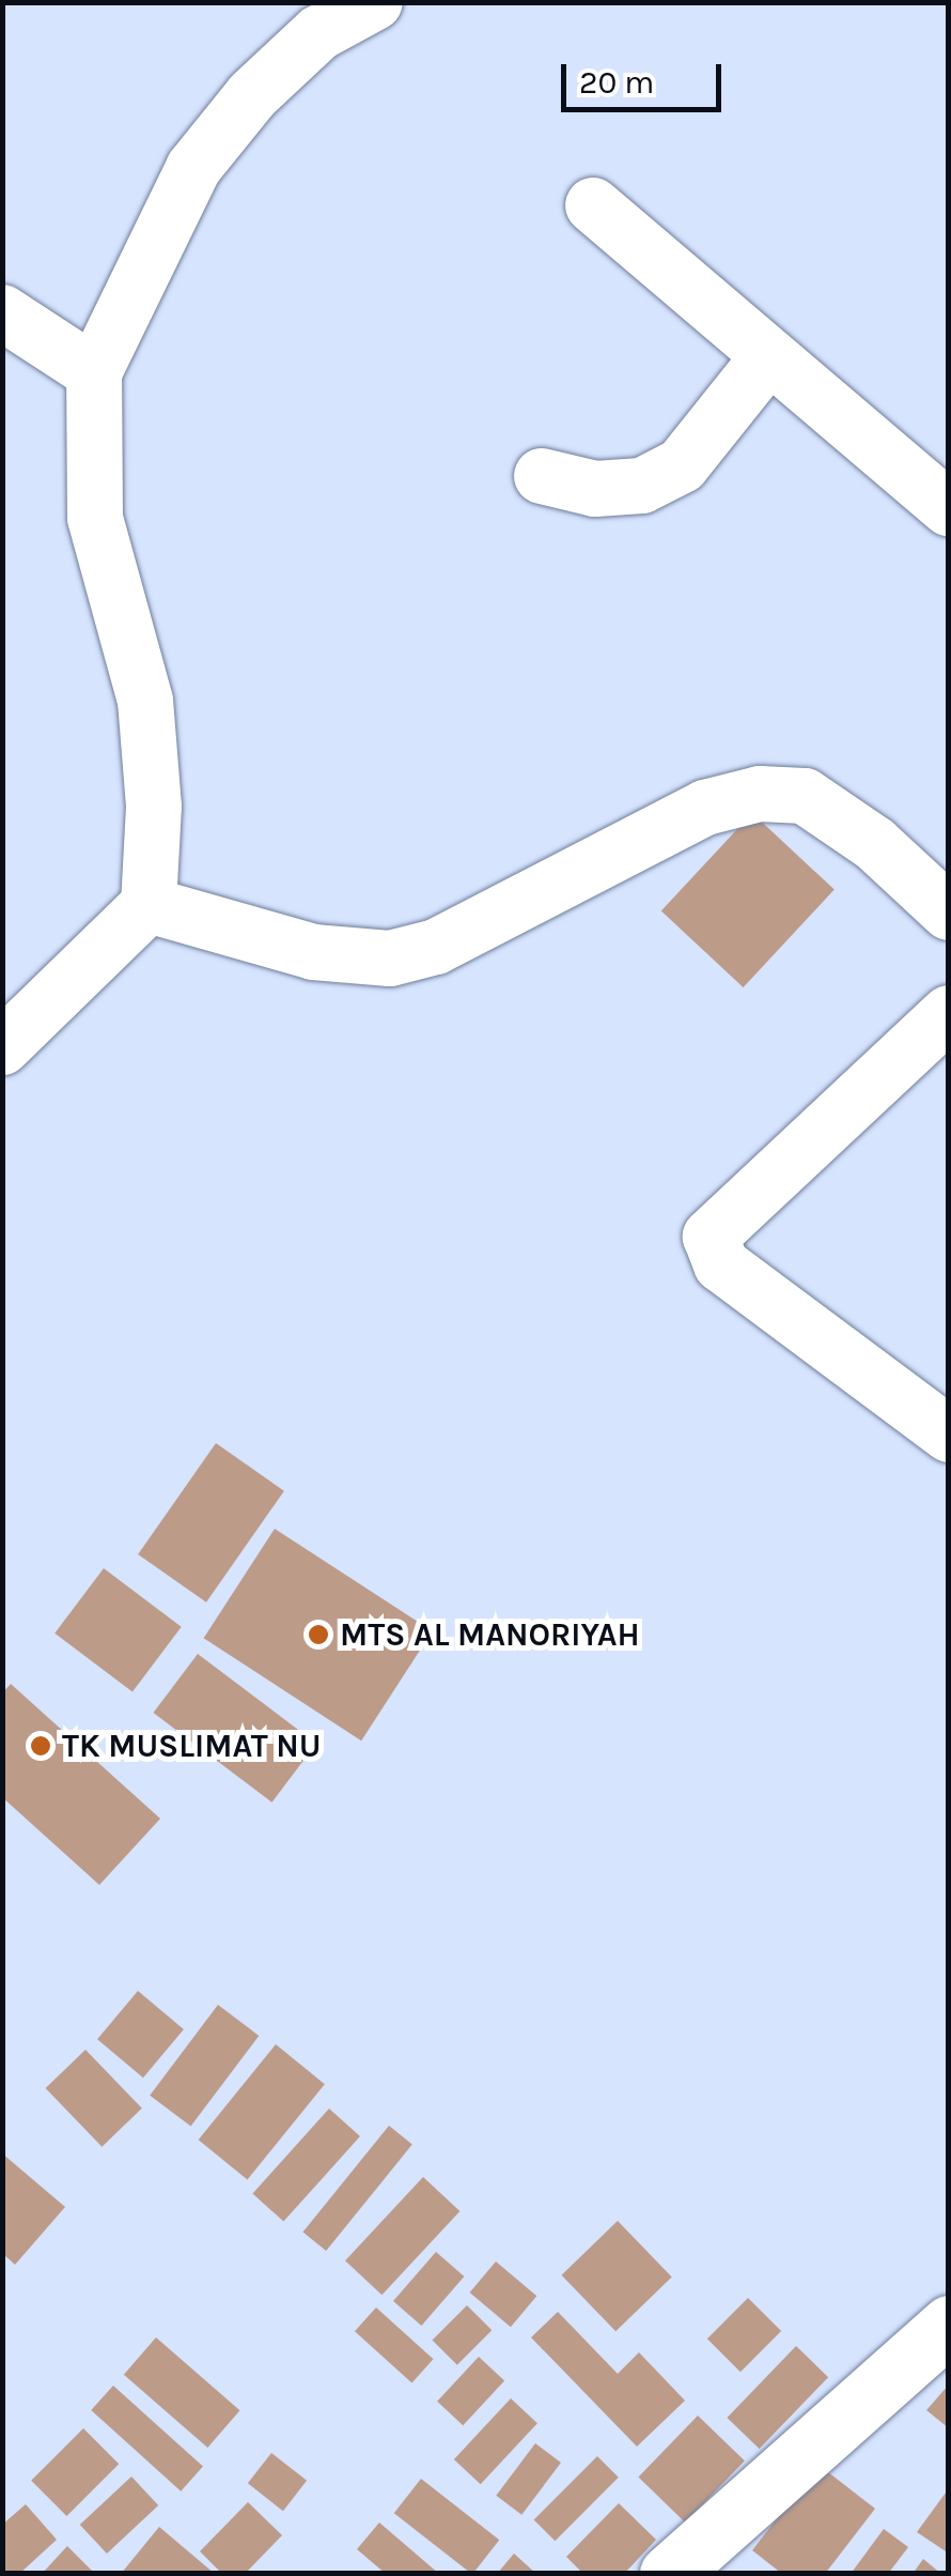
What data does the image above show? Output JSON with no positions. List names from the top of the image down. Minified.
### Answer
{"places":["MTS AL MANORIYAH","TK MUSLIMAT NU"],"scale_bar":"20 m"}
